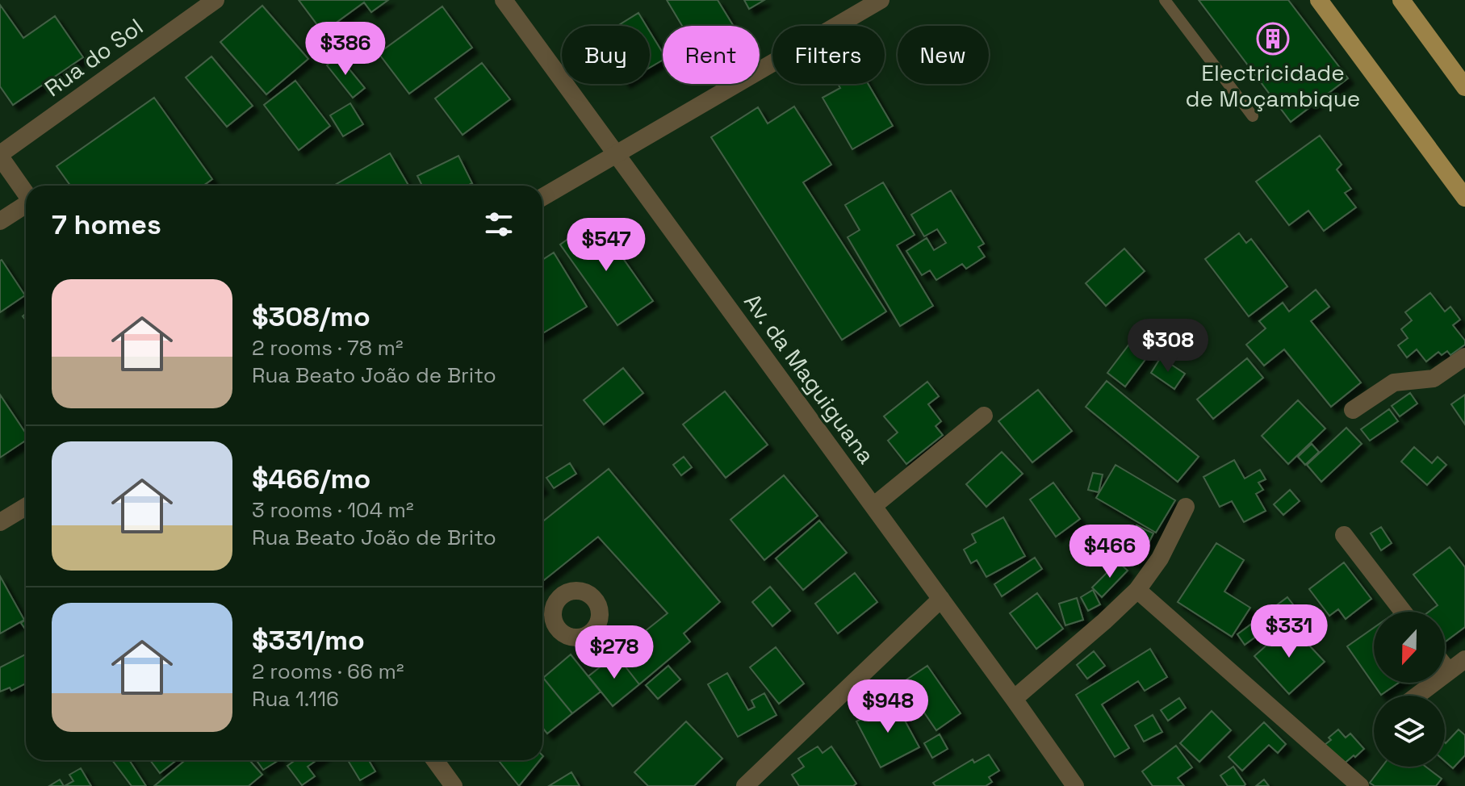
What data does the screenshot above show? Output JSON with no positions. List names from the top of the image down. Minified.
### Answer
{"streets":{"street":["Rua do Sol","Av. da Maguiguana"]},"places":{"building":["Electricidade de Moçambique"]},"north":"bottom","page":{"price":["$386","$547","$308","$466","$331","$278","$948"],"chip":["Buy","Rent","Filters","New"],"heading":"7 homes","list":[{"name":"$308/mo","note":"2 rooms · 78 m² · Rua Beato João de Brito"},{"name":"$466/mo","note":"3 rooms · 104 m² · Rua Beato João de Brito"},{"name":"$331/mo","note":"2 rooms · 66 m² · Rua 1.116"}]}}
